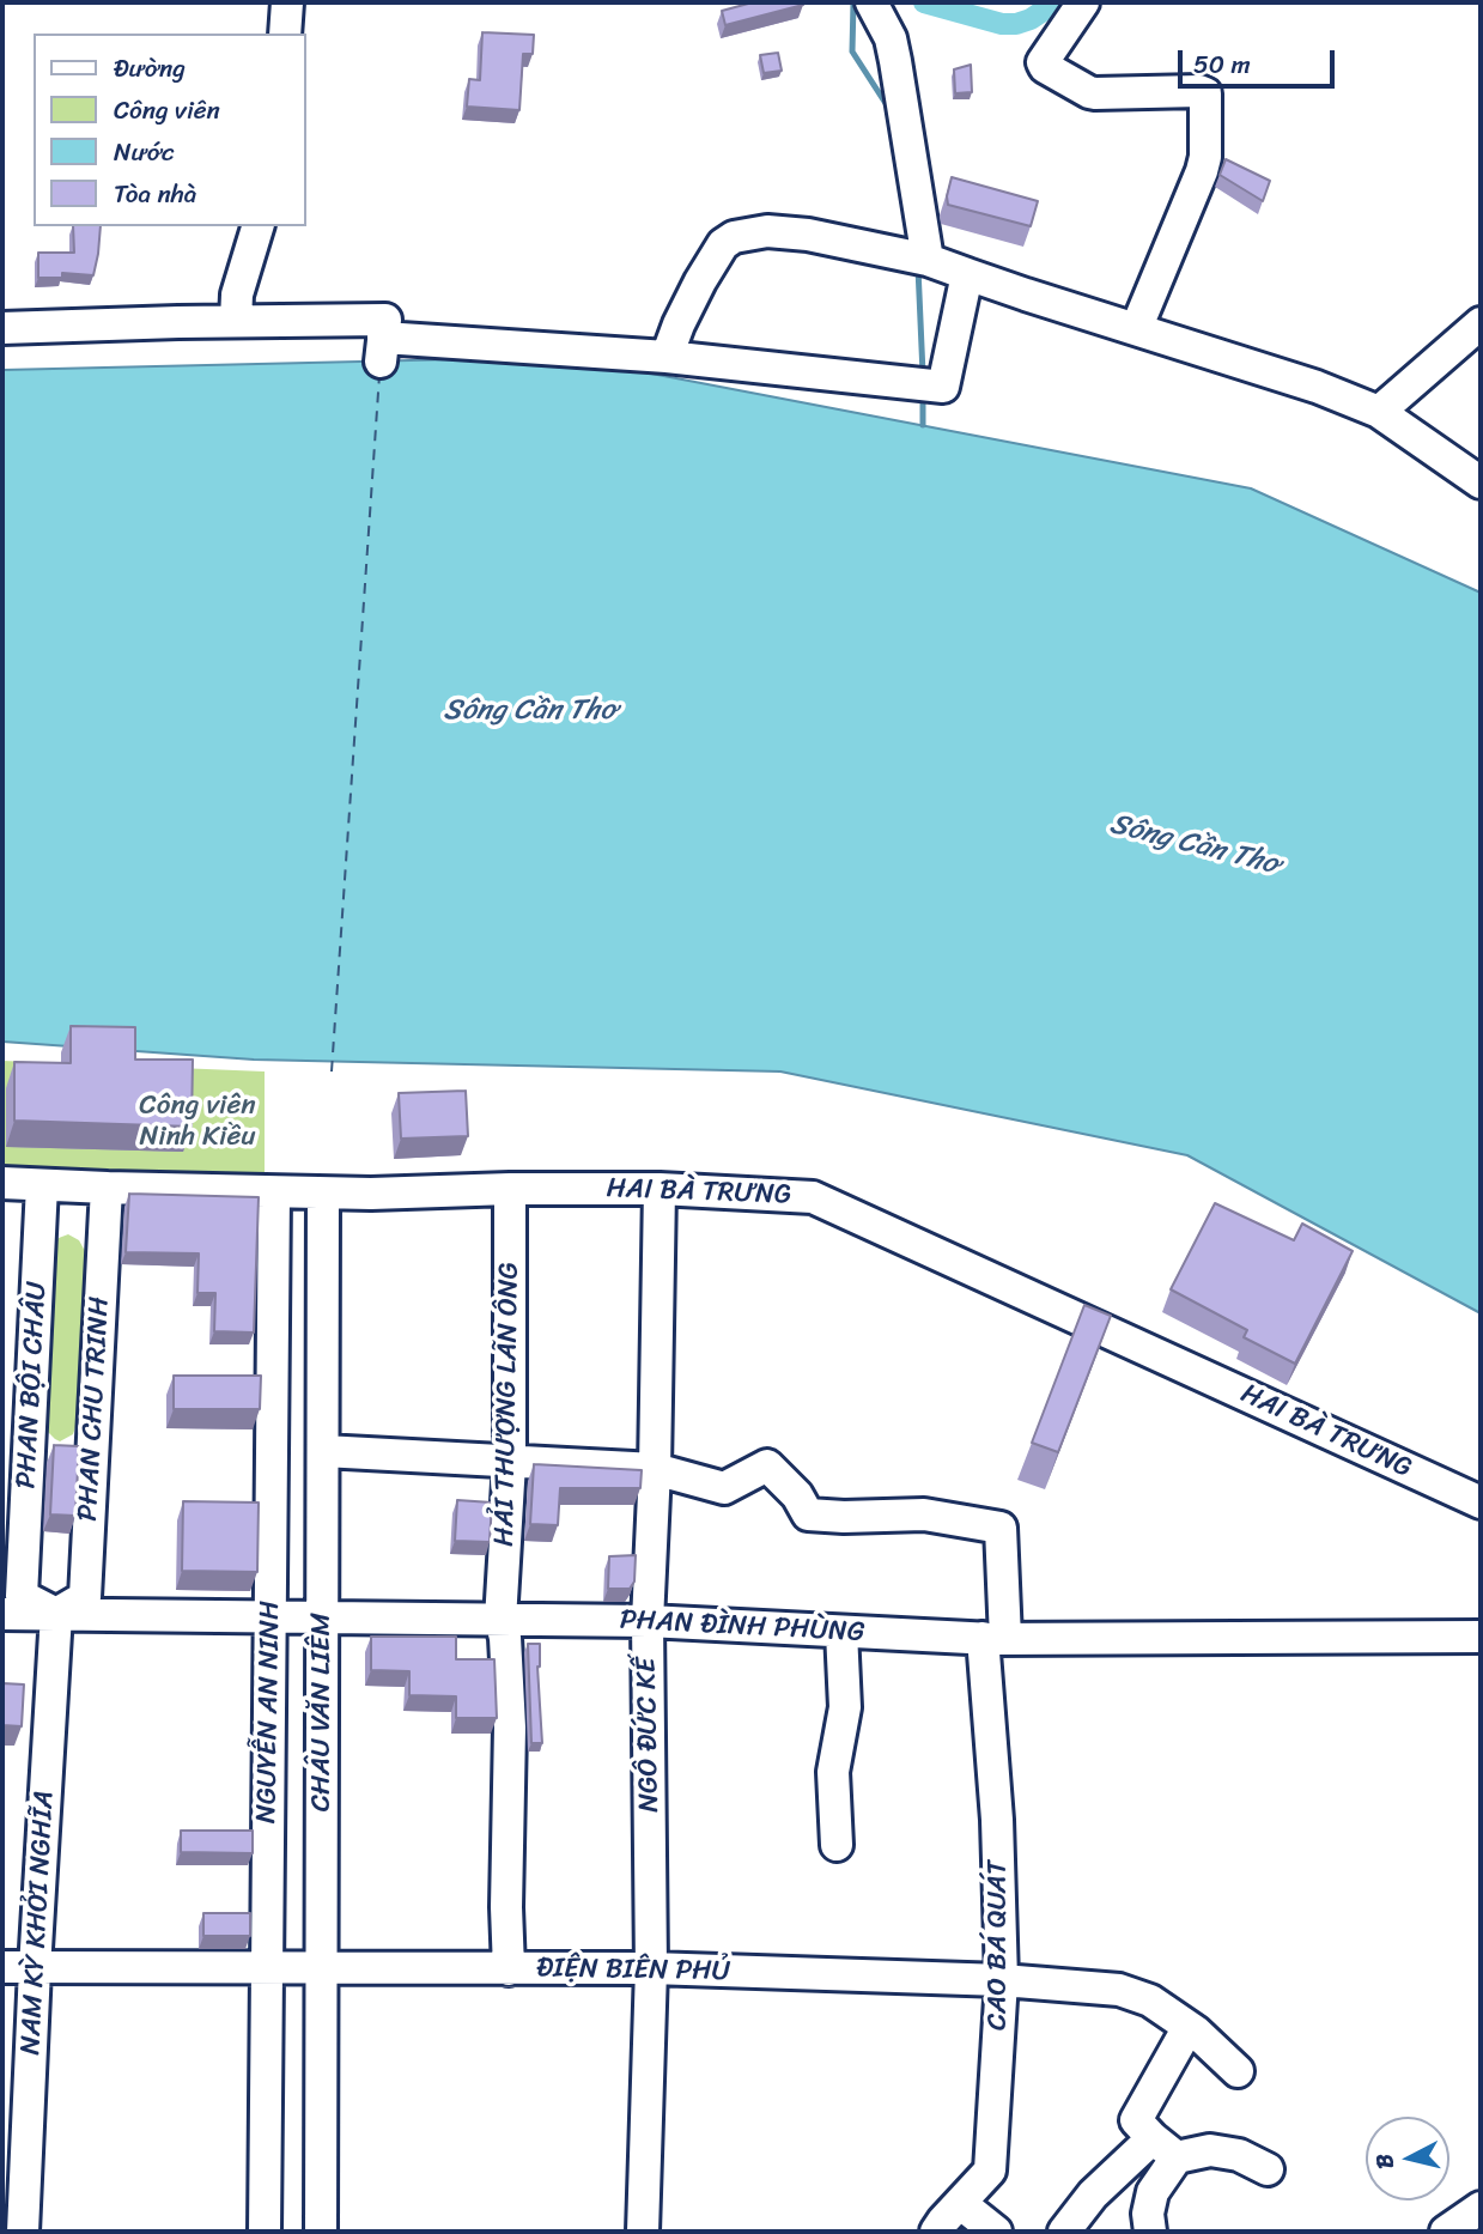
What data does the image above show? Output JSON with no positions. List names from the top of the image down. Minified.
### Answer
{"streets":{"street":["HAI BÀ TRƯNG","PHAN BỘI CHÂU","HẢI THƯỢNG LÃN ÔNG","PHAN CHU TRINH","PHAN ĐÌNH PHÙNG","NGUYỄN AN NINH","CHÂU VĂN LIÊM","NGÔ ĐỨC KẾ","NAM KỲ KHỞI NGHĨA","CAO BÁ QUÁT","ĐIỆN BIÊN PHỦ"]},"crossings":[["HAI BÀ TRƯNG","PHAN BỘI CHÂU"],["HAI BÀ TRƯNG","HẢI THƯỢNG LÃN ÔNG"],["HAI BÀ TRƯNG","PHAN CHU TRINH"],["HAI BÀ TRƯNG","NGUYỄN AN NINH"],["HAI BÀ TRƯNG","CHÂU VĂN LIÊM"],["HAI BÀ TRƯNG","NGÔ ĐỨC KẾ"],["PHAN BỘI CHÂU","PHAN CHU TRINH"],["PHAN BỘI CHÂU","PHAN ĐÌNH PHÙNG"],["PHAN BỘI CHÂU","NAM KỲ KHỞI NGHĨA"],["HẢI THƯỢNG LÃN ÔNG","PHAN ĐÌNH PHÙNG"],["HẢI THƯỢNG LÃN ÔNG","ĐIỆN BIÊN PHỦ"],["PHAN CHU TRINH","PHAN ĐÌNH PHÙNG"],["PHAN CHU TRINH","NAM KỲ KHỞI NGHĨA"],["PHAN ĐÌNH PHÙNG","NGUYỄN AN NINH"],["PHAN ĐÌNH PHÙNG","CHÂU VĂN LIÊM"],["PHAN ĐÌNH PHÙNG","NGÔ ĐỨC KẾ"],["PHAN ĐÌNH PHÙNG","NAM KỲ KHỞI NGHĨA"],["PHAN ĐÌNH PHÙNG","CAO BÁ QUÁT"],["NGUYỄN AN NINH","ĐIỆN BIÊN PHỦ"],["CHÂU VĂN LIÊM","ĐIỆN BIÊN PHỦ"],["NGÔ ĐỨC KẾ","CAO BÁ QUÁT"],["NGÔ ĐỨC KẾ","ĐIỆN BIÊN PHỦ"],["NAM KỲ KHỞI NGHĨA","ĐIỆN BIÊN PHỦ"],["CAO BÁ QUÁT","ĐIỆN BIÊN PHỦ"]],"water":["Sông Cần Thơ"],"parks":["Công viên Ninh Kiều"],"legend":["Đường","Công viên","Nước","Tòa nhà"],"scale_bar":"50 m","north":"left"}
